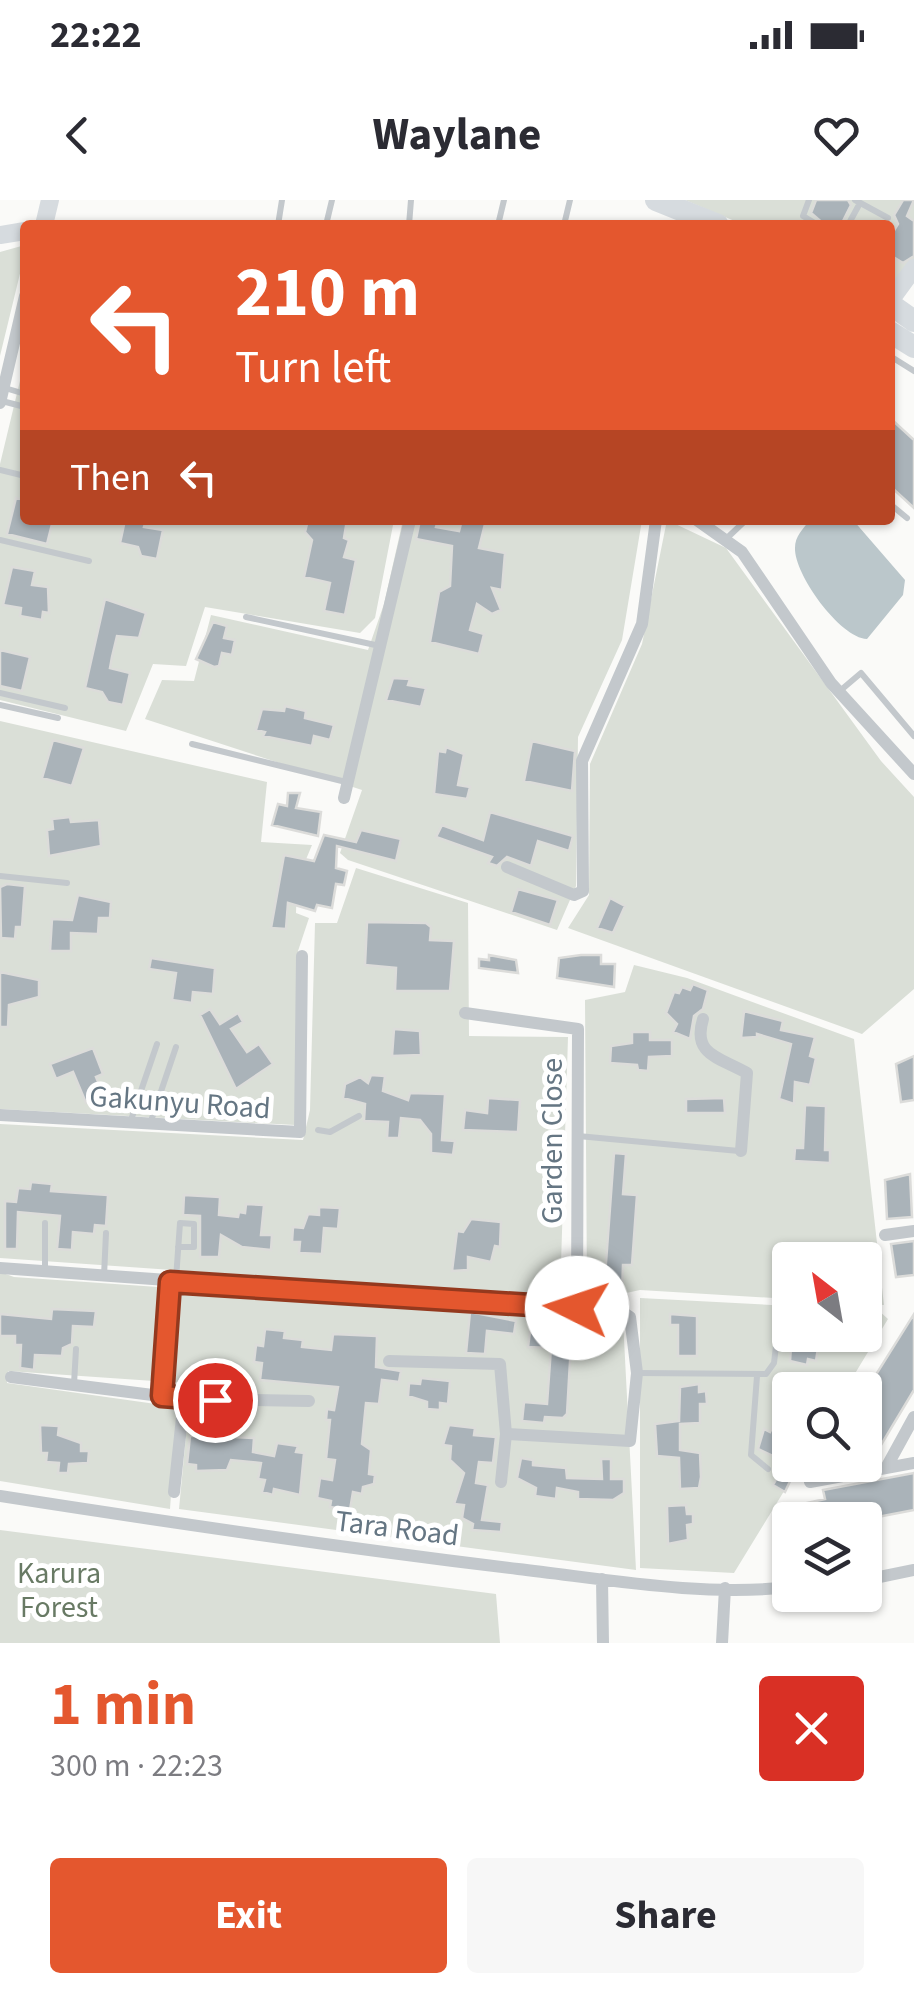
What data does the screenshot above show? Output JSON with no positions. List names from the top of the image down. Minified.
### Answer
{"streets":{"street":["Gakunyu Road","Garden Close","Tara Road"]},"parks":["Karura Forest"],"north":"top left","page":{"status":"22:22","header":"Waylane","turn":["210 m","Turn left"],"then":"Then","heading":["1 min","300 m · 22:23"],"buttons":["Exit","Share"]}}
